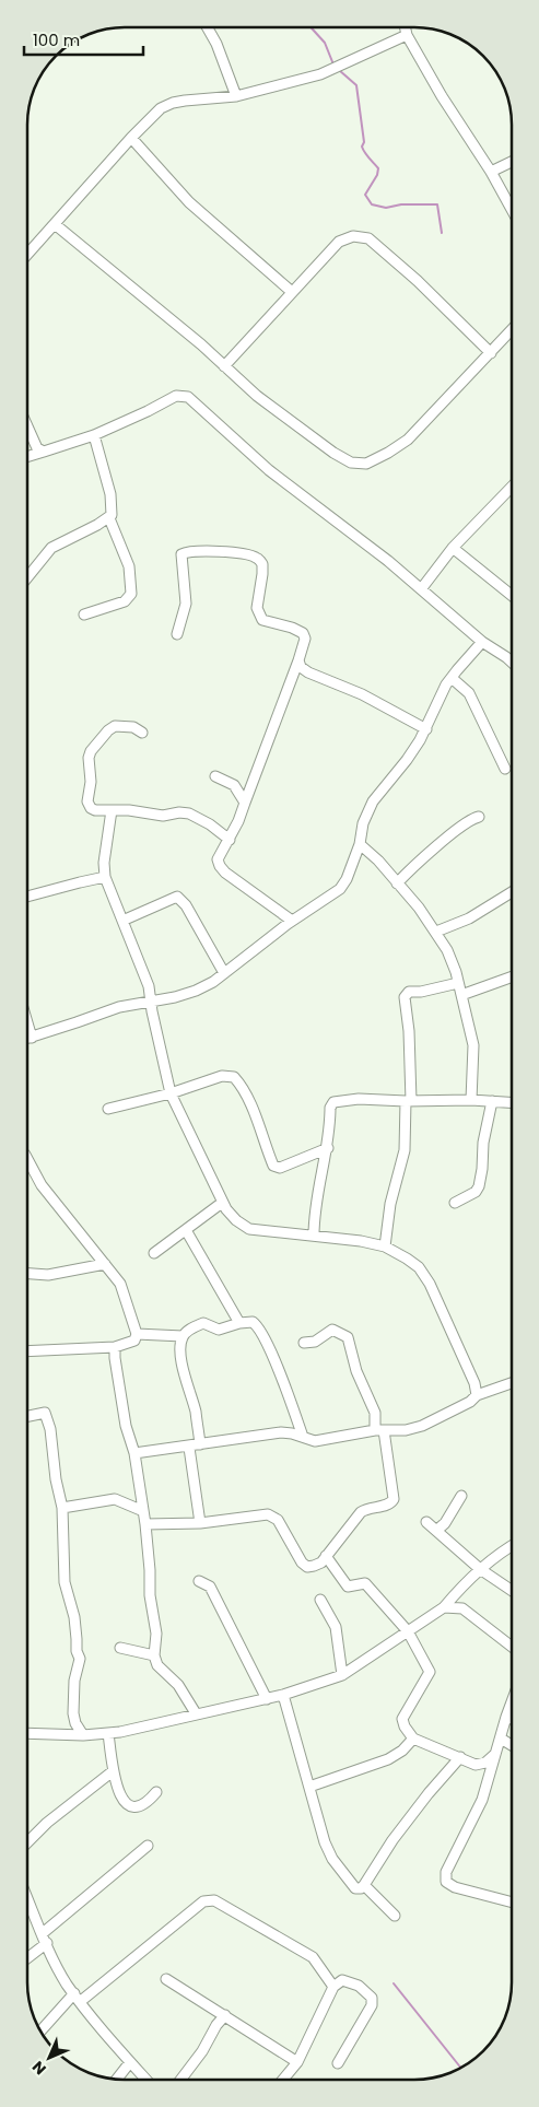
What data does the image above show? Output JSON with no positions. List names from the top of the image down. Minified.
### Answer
{"scale_bar":"100 m","north":"bottom left"}
